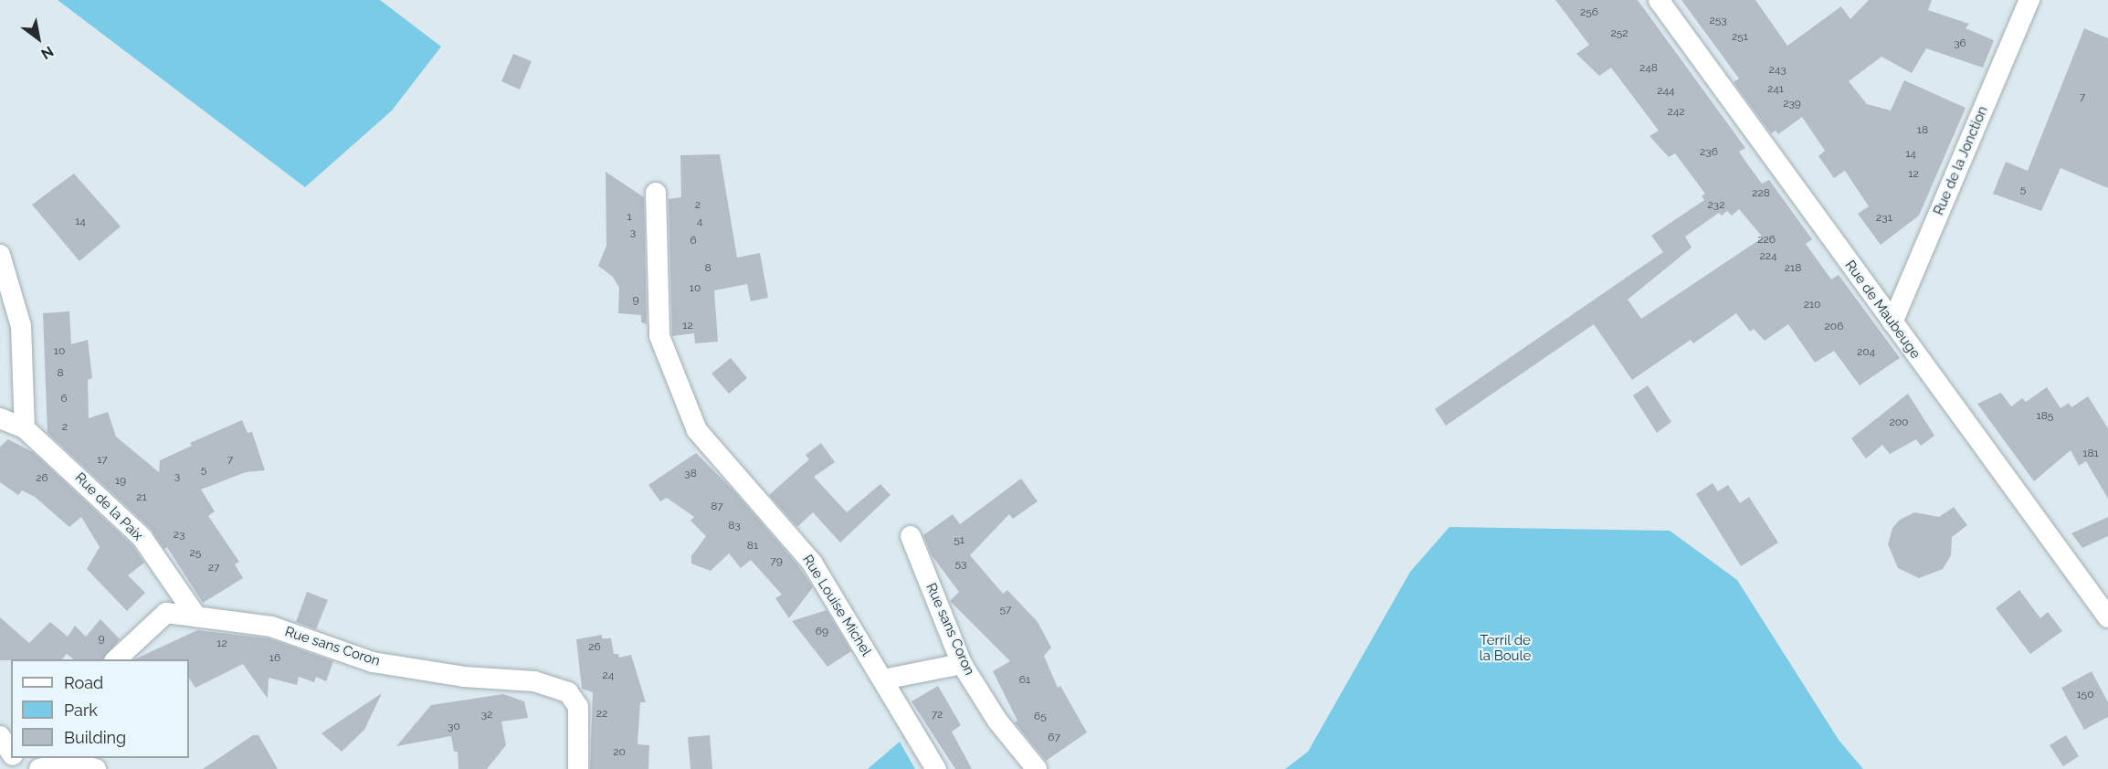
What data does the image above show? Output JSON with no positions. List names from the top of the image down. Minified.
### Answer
{"streets":{"street":["Rue de la Jonction","Rue de Maubeuge","Rue de la Paix","Rue Louise Michel","Rue sans Coron"]},"crossings":[["Rue de la Jonction","Rue de Maubeuge"],["Rue de la Paix","Rue sans Coron"]],"parks":["Terril de la Boule"],"house_numbers":["256","253","252","251","36","248","243","241","244","7","239","242","18","236","14","12","5","228","2","232","1","231","14","4","3","226","6","224","8","218","10","9","210","12","206","10","204","8","6","185","200","2","181","17","7","5","38","3","26","19","21","87","83","23","51","81","25","79","53","27","57","69","9","12","26","16","24","61","150","22","32","72","65","30","67","20"],"legend":["Road","Park","Building"],"north":"bottom right"}
